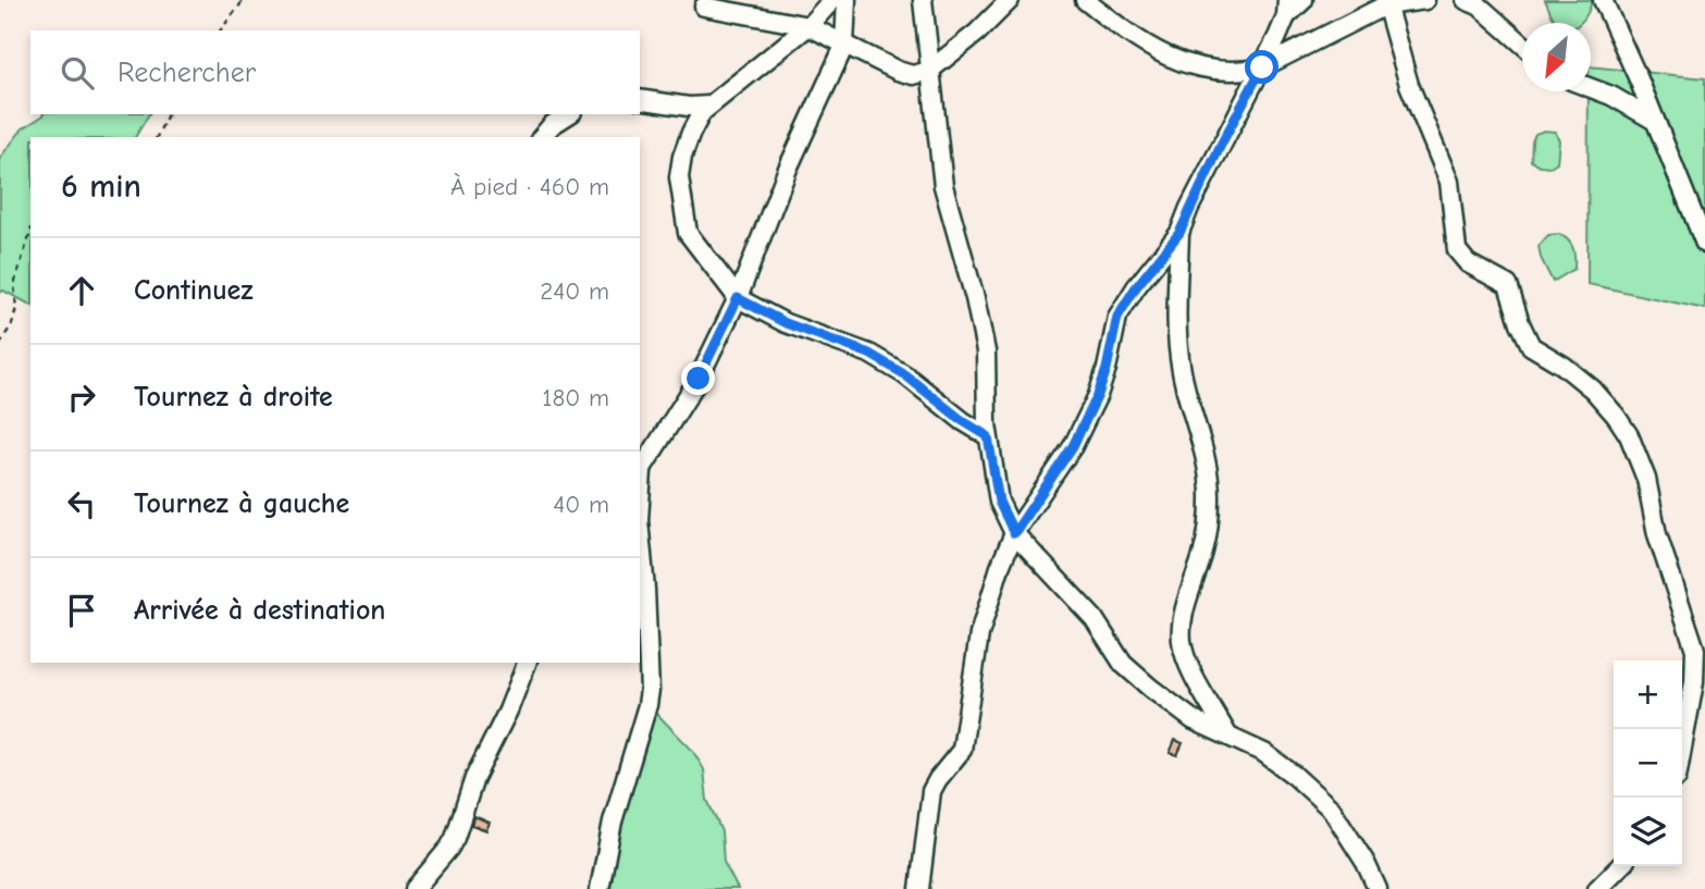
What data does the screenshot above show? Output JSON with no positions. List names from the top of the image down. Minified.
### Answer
{"north":"bottom left","page":{"search":"Rechercher","heading":["6 min","À pied · 460 m"],"list":[["Continuez","240 m"],["Tournez à droite","180 m"],["Tournez à gauche","40 m"],"Arrivée à destination"],"map_buttons":["+","−"]}}
